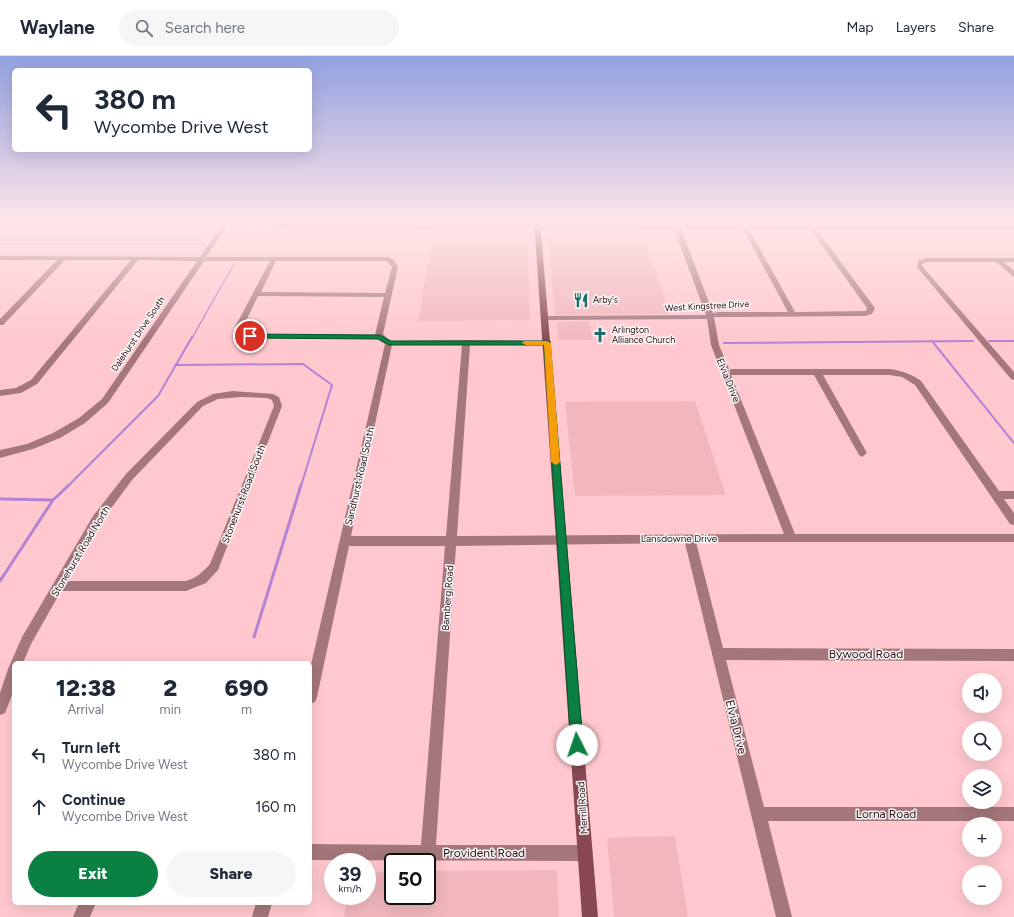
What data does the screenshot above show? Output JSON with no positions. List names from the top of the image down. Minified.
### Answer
{"streets":{"main road":["Merrill Road"],"street":["West Kingstree Drive","Dalehurst Drive South","Elvia Drive","Sandhurst Road South","Stonehurst Road South","Lansdowne Drive","Stonehurst Road North","Bamberg Road","Bywood Road","Lorna Road","Provident Road"]},"crossings":[["West Kingstree Drive","Elvia Drive"],["West Kingstree Drive","Merrill Road"],["Elvia Drive","Lansdowne Drive"],["Elvia Drive","Bywood Road"],["Elvia Drive","Lorna Road"],["Sandhurst Road South","Lansdowne Drive"],["Stonehurst Road South","Stonehurst Road North"],["Lansdowne Drive","Bamberg Road"],["Lansdowne Drive","Merrill Road"],["Bamberg Road","Provident Road"],["Merrill Road","Provident Road"]],"places":{"restaurant":["Arby's"],"church":["Arlington Alliance Church"]},"page":{"header":"Waylane","search":"Search here","nav":["Map","Layers","Share"],"turn":["380 m","Wycombe Drive West"],"eta":["12:38","Arrival","2","min","690","m"],"map_buttons":["+","−"],"list":[{"name":"Turn left","note":"Wycombe Drive West","value":"380 m"},{"name":"Continue","note":"Wycombe Drive West","value":"160 m"}],"buttons":["Exit","Share"],"speed":"39 km/h","limit":"50"}}
